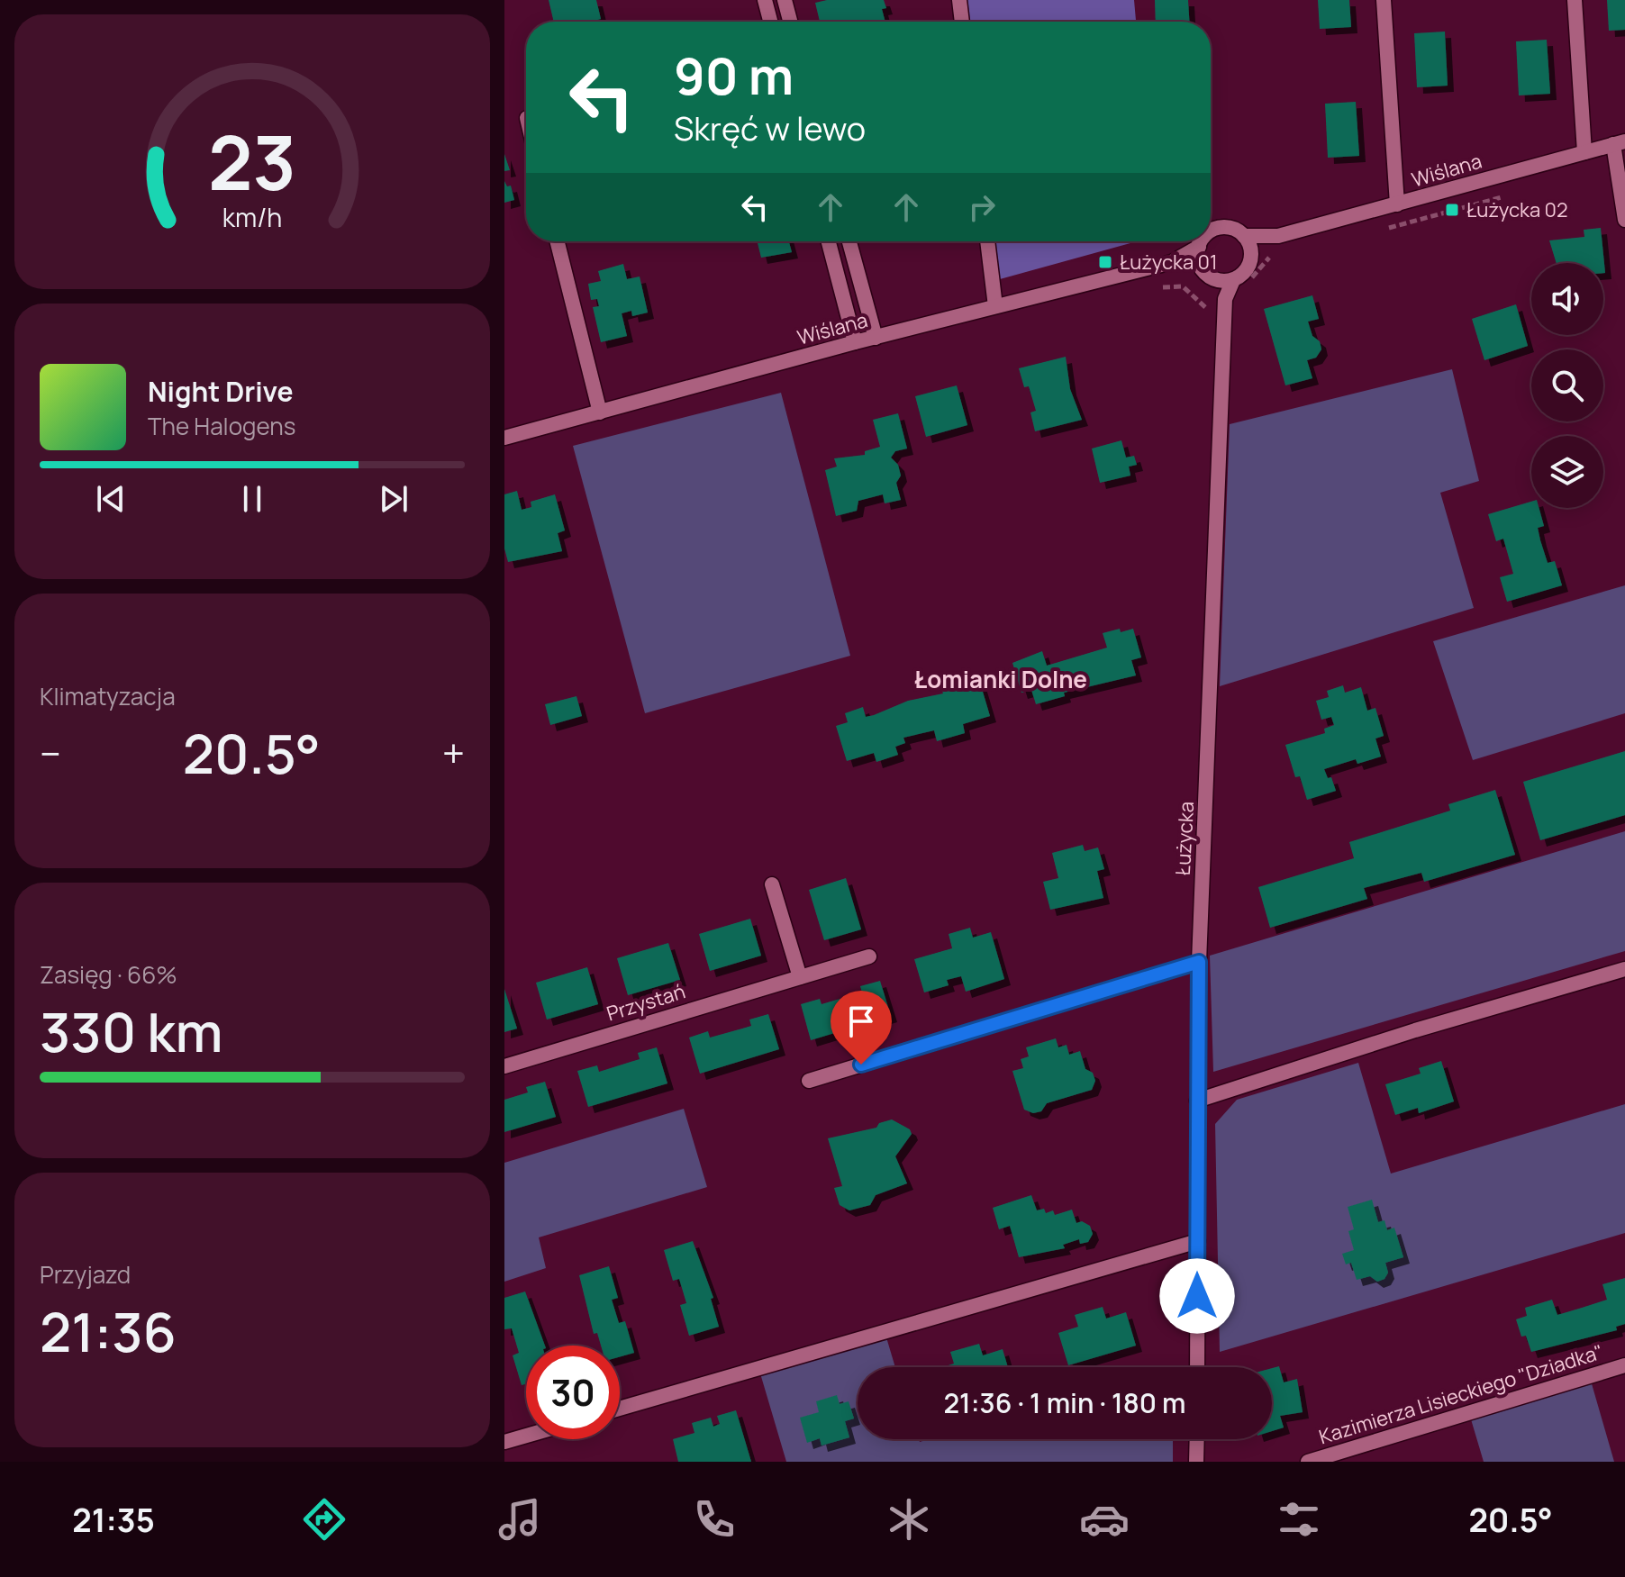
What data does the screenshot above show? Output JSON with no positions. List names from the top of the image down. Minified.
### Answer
{"streets":{"street":["Wiślana","Łużycka","Przystań","Kazimierza Lisieckiego \"Dziadka\""]},"districts":["Łomianki Dolne"],"places":{"transit":["Łużycka 02","Łużycka 01"]},"page":{"turn":["90 m","Skręć w lewo"],"song":["Night Drive","The Halogens"],"tile":["Klimatyzacja",["Zasięg · 66%","330 km"],["Przyjazd","21:36"]],"heat":["−","20.5°","+"],"limit":"30","trip":"21:36 · 1 min · 180 m","tabs":["21:35","20.5°"],"gauge":["23","km/h"]}}
